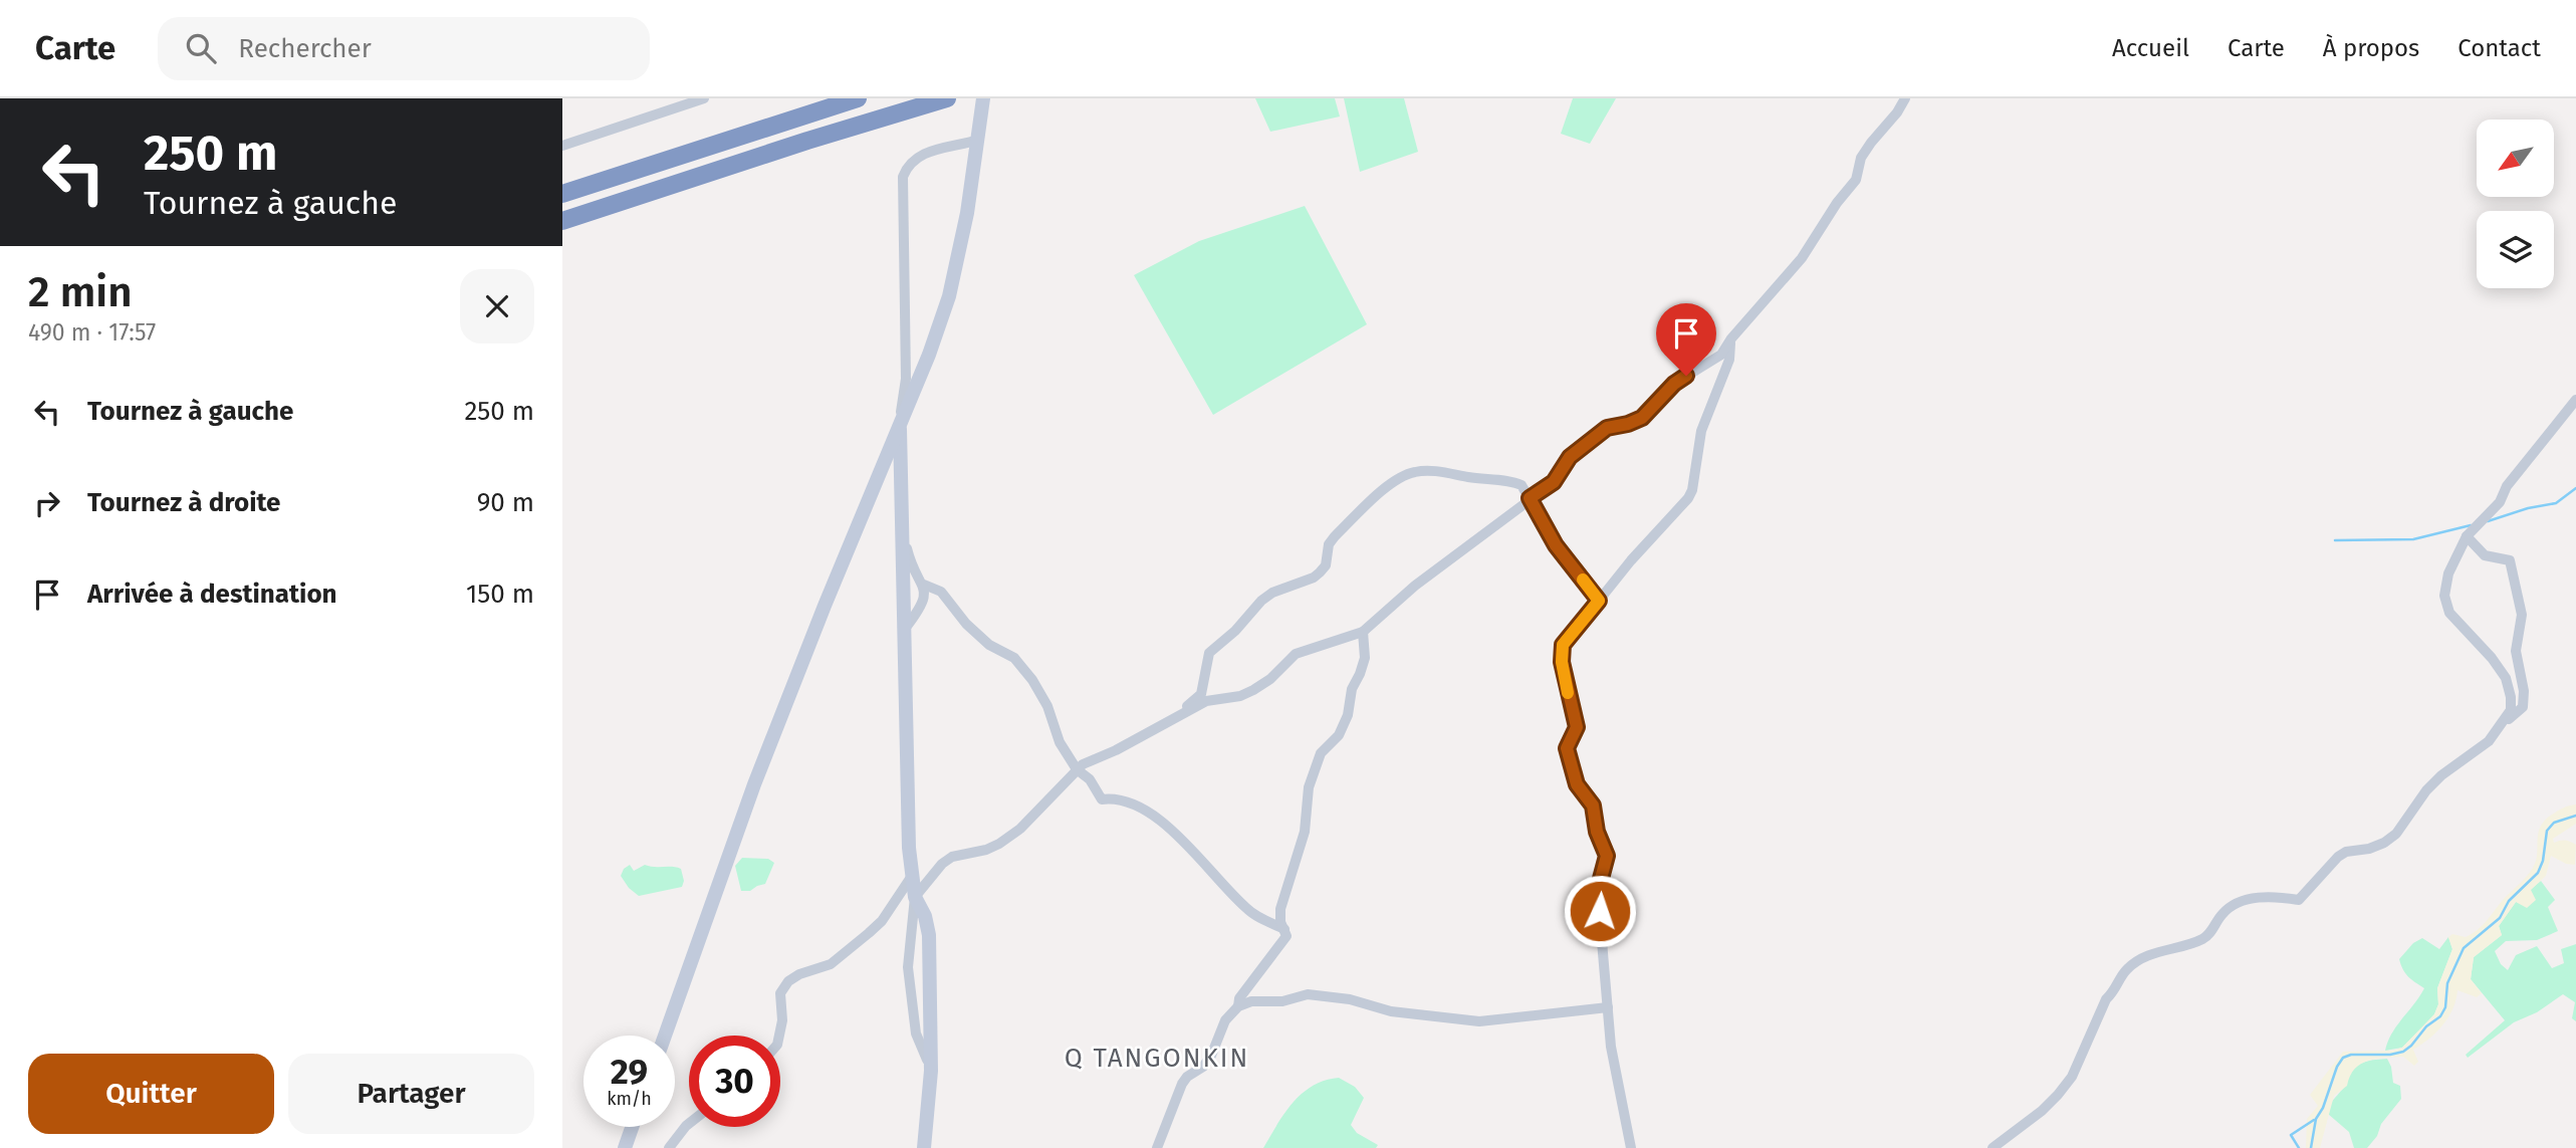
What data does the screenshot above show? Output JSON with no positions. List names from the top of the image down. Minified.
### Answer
{"districts":["Q TANGONKIN"],"north":"bottom left","page":{"header":"Carte","search":"Rechercher","nav":["Accueil","Carte","À propos","Contact"],"turn":["250 m","Tournez à gauche"],"heading":["2 min","490 m · 17:57"],"list":[{"name":"Tournez à gauche","value":"250 m"},{"name":"Tournez à droite","value":"90 m"},{"name":"Arrivée à destination","value":"150 m"}],"speed":"29 km/h","limit":"30","buttons":["Quitter","Partager"]}}
